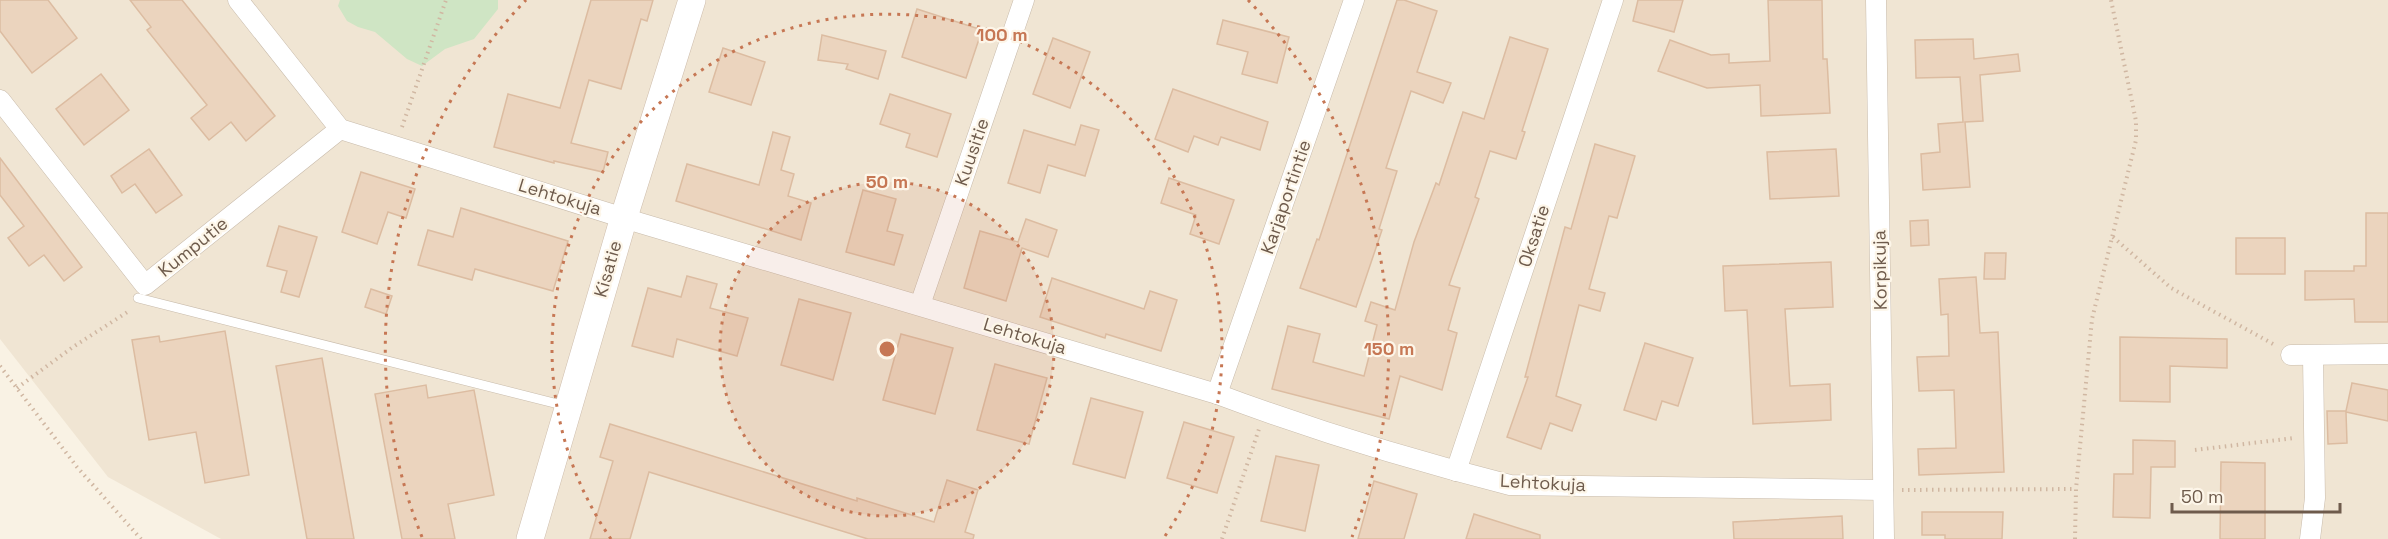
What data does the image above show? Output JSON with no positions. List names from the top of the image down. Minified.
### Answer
{"streets":{"street":["Kuusitie","Lehtokuja","Karjaportintie","Oksatie","Kumputie","Kisatie","Korpikuja"]},"crossings":[["Kuusitie","Lehtokuja"],["Lehtokuja","Karjaportintie"],["Lehtokuja","Oksatie"],["Lehtokuja","Kumputie"],["Lehtokuja","Kisatie"],["Lehtokuja","Korpikuja"]],"scale_bar":"50 m","rings":["100 m","50 m","150 m"]}
